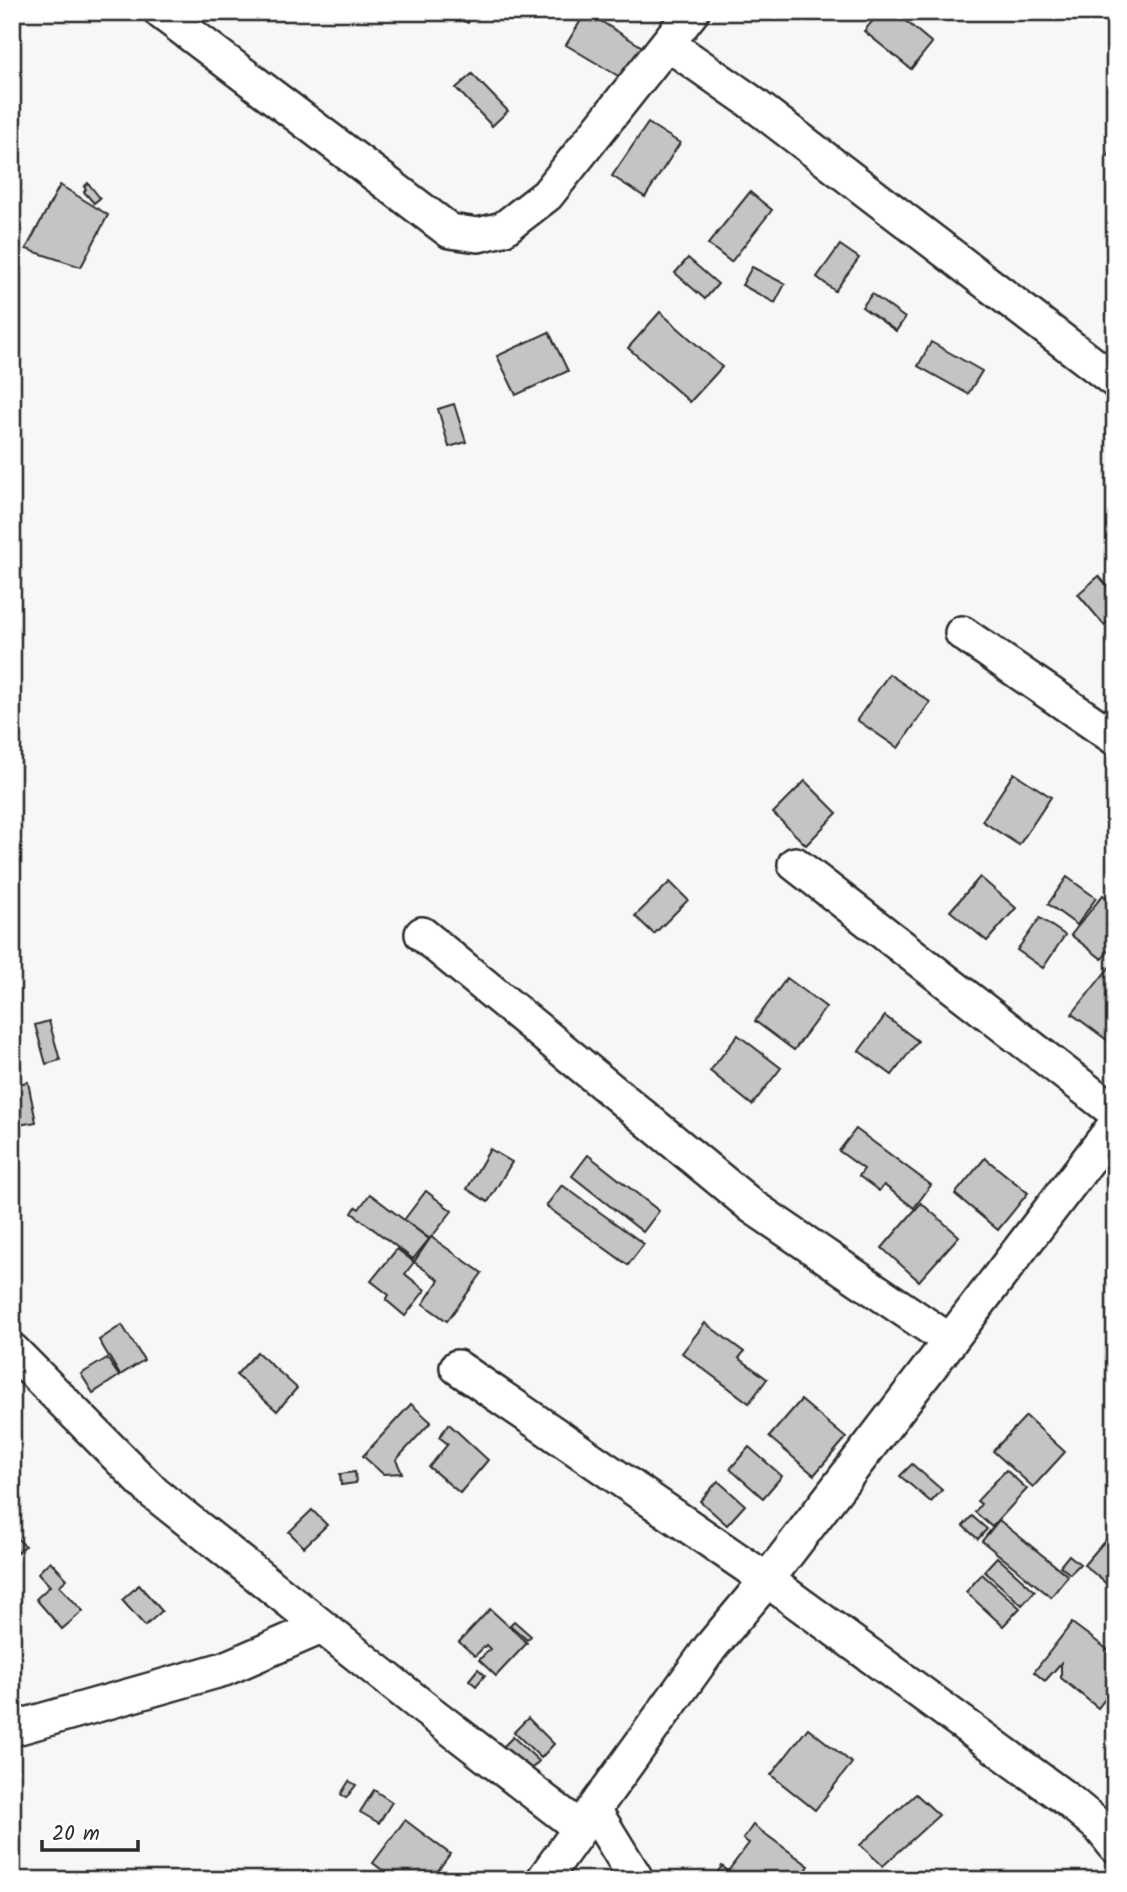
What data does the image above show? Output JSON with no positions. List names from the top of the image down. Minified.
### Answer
{"scale_bar":"20 m"}
